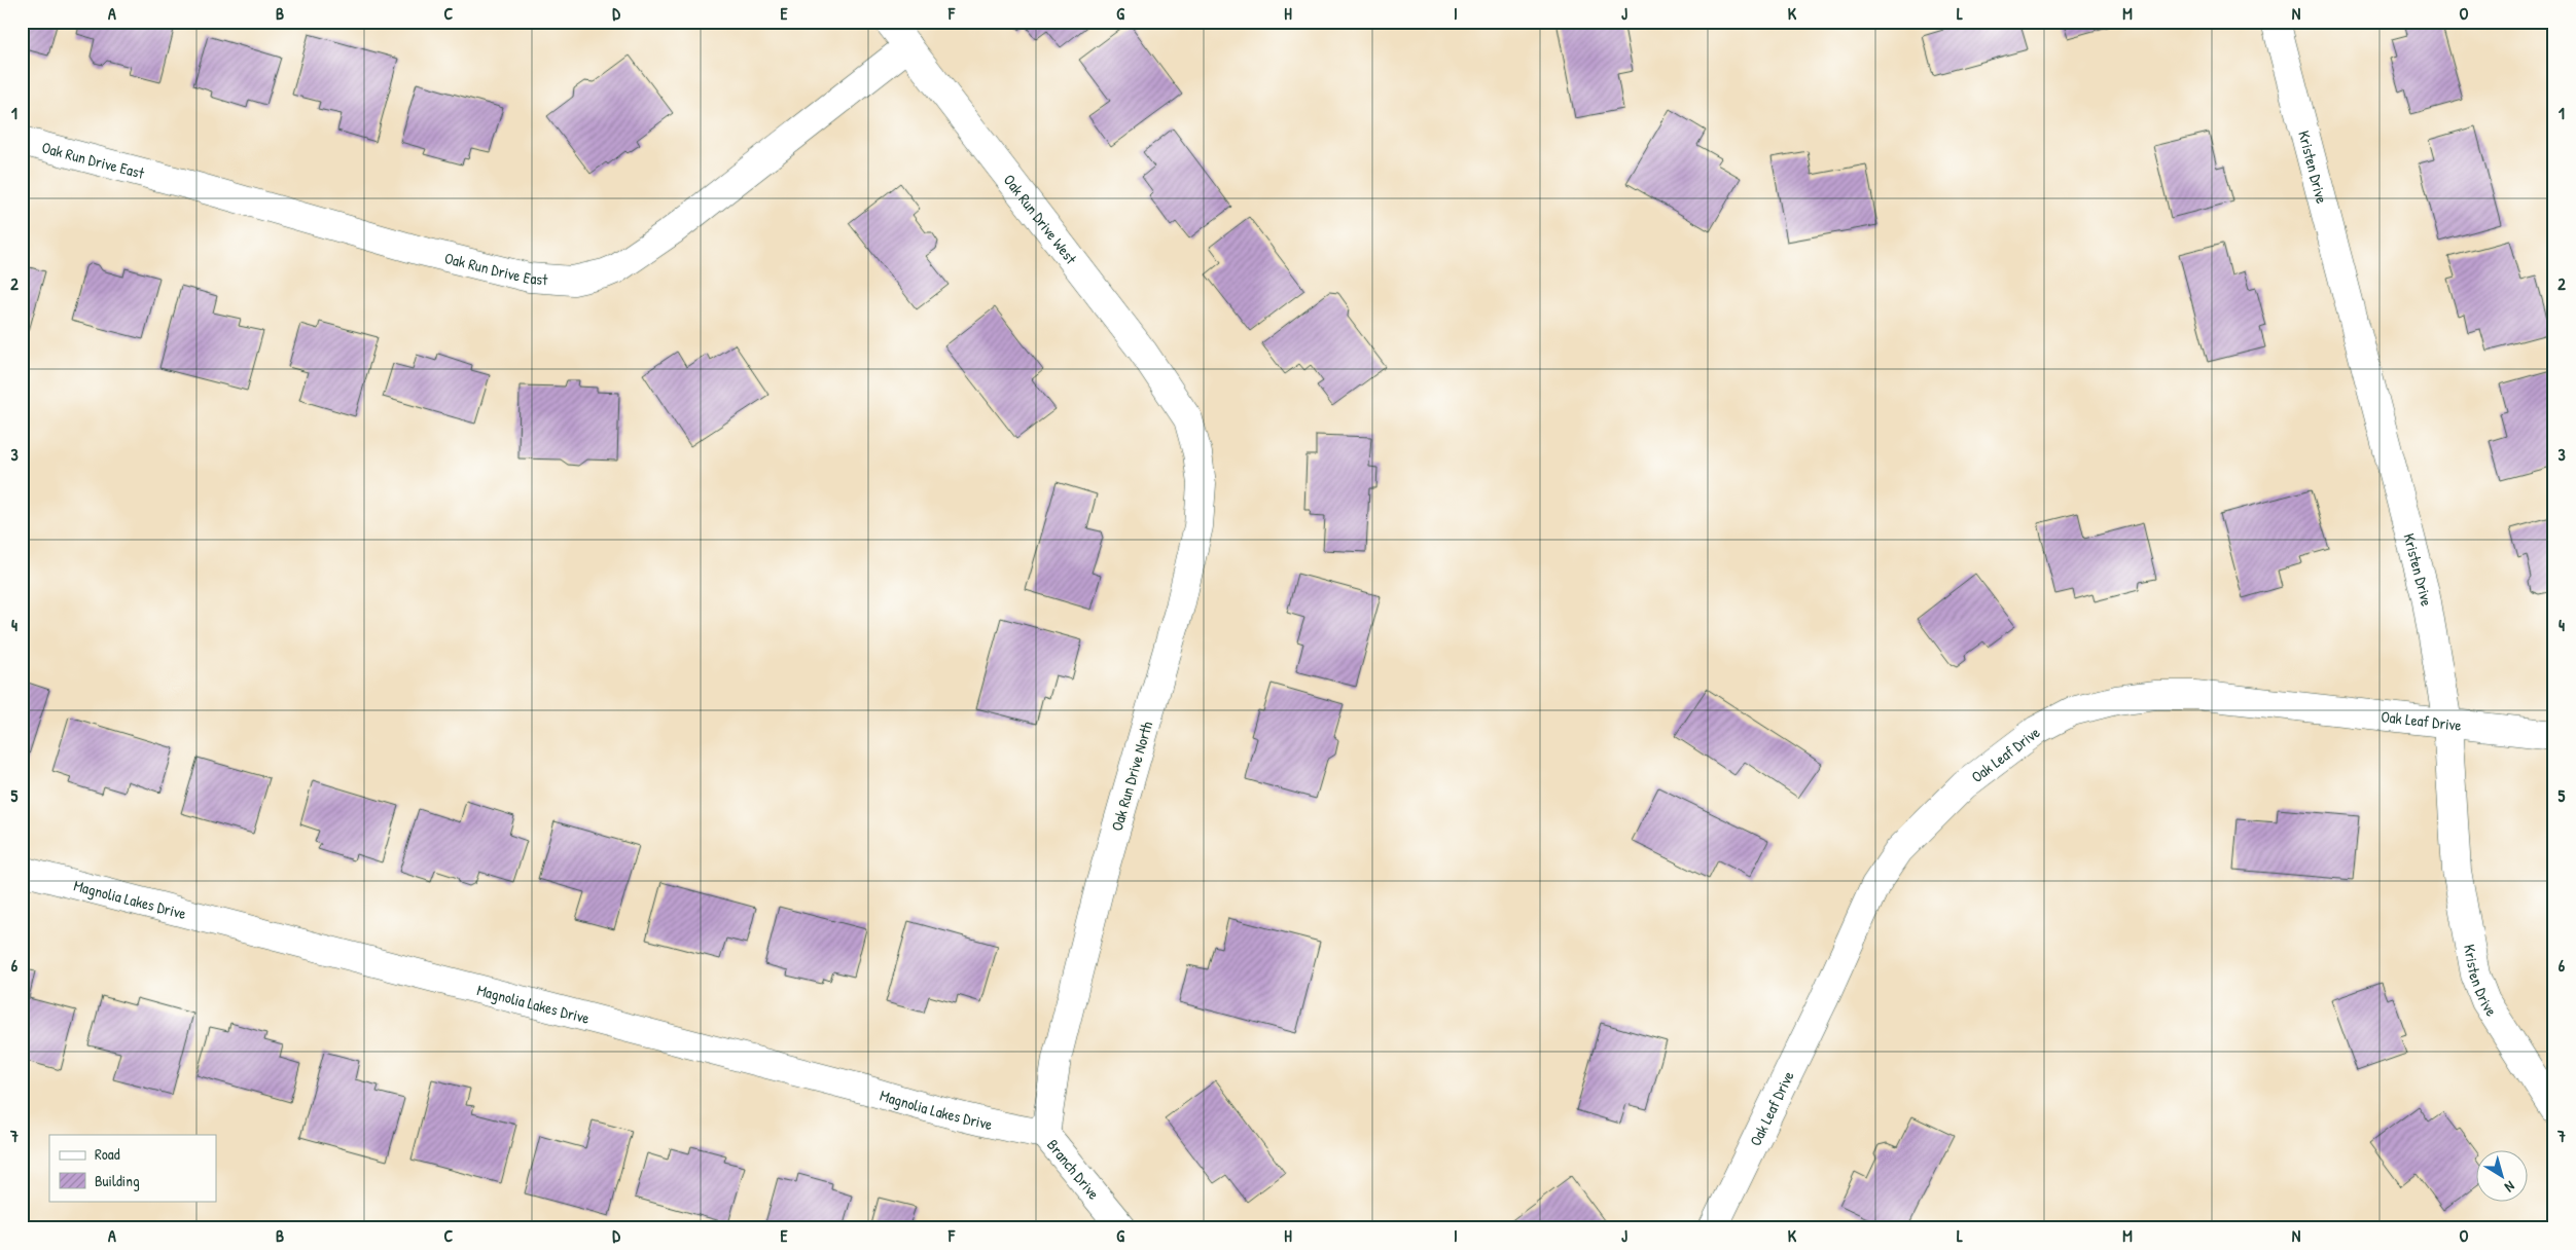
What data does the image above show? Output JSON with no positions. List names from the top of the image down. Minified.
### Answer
{"streets":{"street":["Oak Run Drive East","Kristen Drive","Oak Run Drive West","Oak Leaf Drive","Oak Run Drive North","Magnolia Lakes Drive","Branch Drive"]},"crossings":[["Oak Run Drive East","Oak Run Drive West"],["Kristen Drive","Oak Leaf Drive"],["Oak Run Drive West","Oak Run Drive North"],["Oak Run Drive North","Magnolia Lakes Drive"],["Oak Run Drive North","Branch Drive"],["Magnolia Lakes Drive","Branch Drive"]],"legend":["Road","Building"],"north":"bottom right","grid":{"columns":["A","B","C","D","E","F","G","H","I","J","K","L","M","N","O"],"rows":["1","2","3","4","5","6","7"]}}
